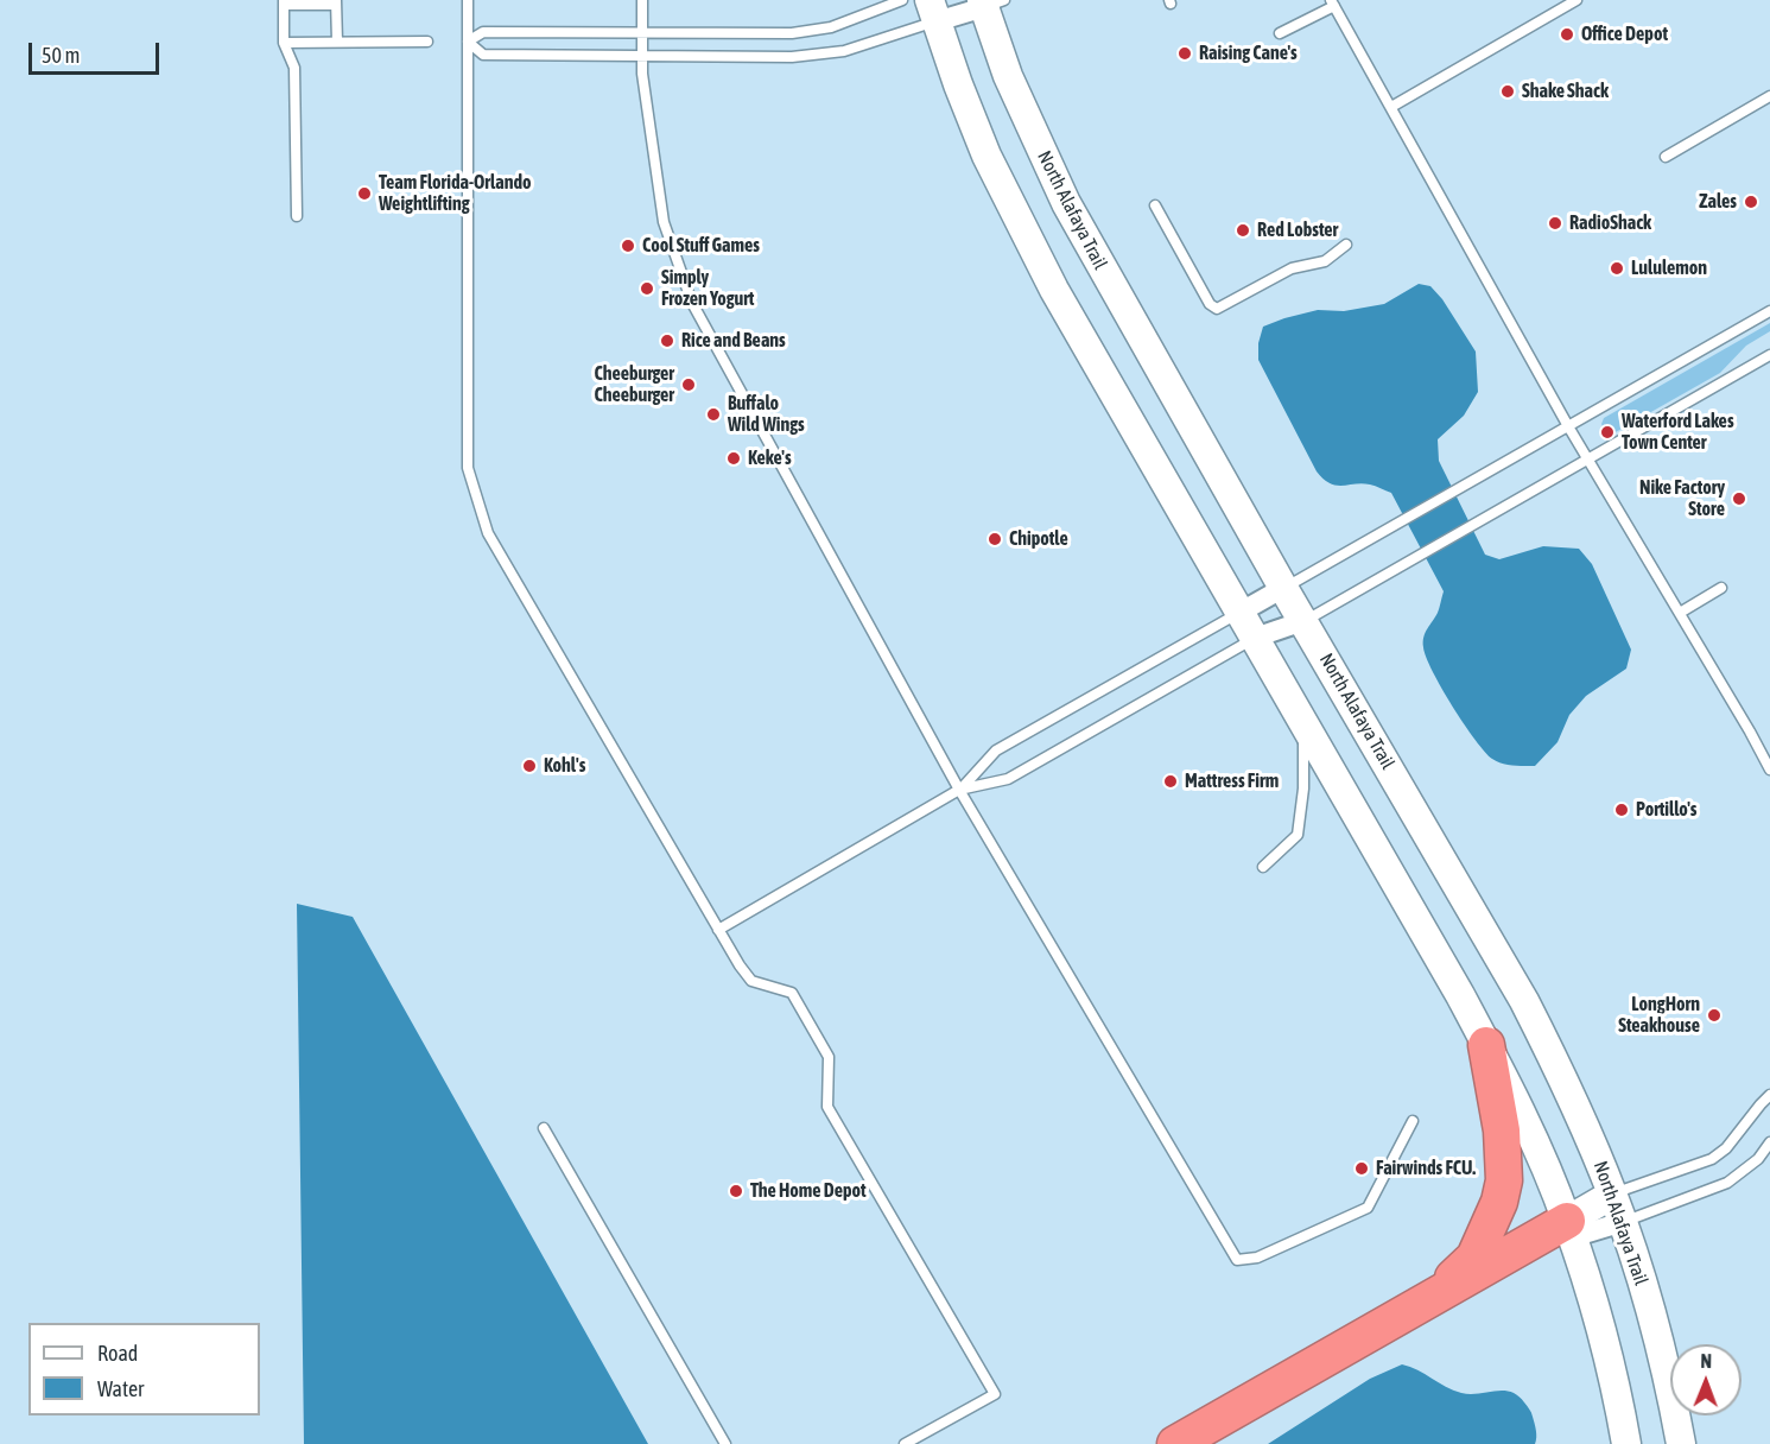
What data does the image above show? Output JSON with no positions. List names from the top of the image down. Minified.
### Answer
{"streets":{"main road":["North Alafaya Trail"]},"places":["Office Depot","Raising Cane's","Shake Shack","Team Florida-Orlando Weightlifting","Zales","RadioShack","Red Lobster","Cool Stuff Games","Lululemon","Simply Frozen Yogurt","Rice and Beans","Cheeburger Cheeburger","Buffalo Wild Wings","Waterford Lakes Town Center","Keke's","Nike Factory Store","Chipotle","Kohl's","Mattress Firm","Portillo's","LongHorn Steakhouse","Fairwinds FCU.","The Home Depot"],"legend":["Road","Water"],"scale_bar":"50 m","north":"top"}
